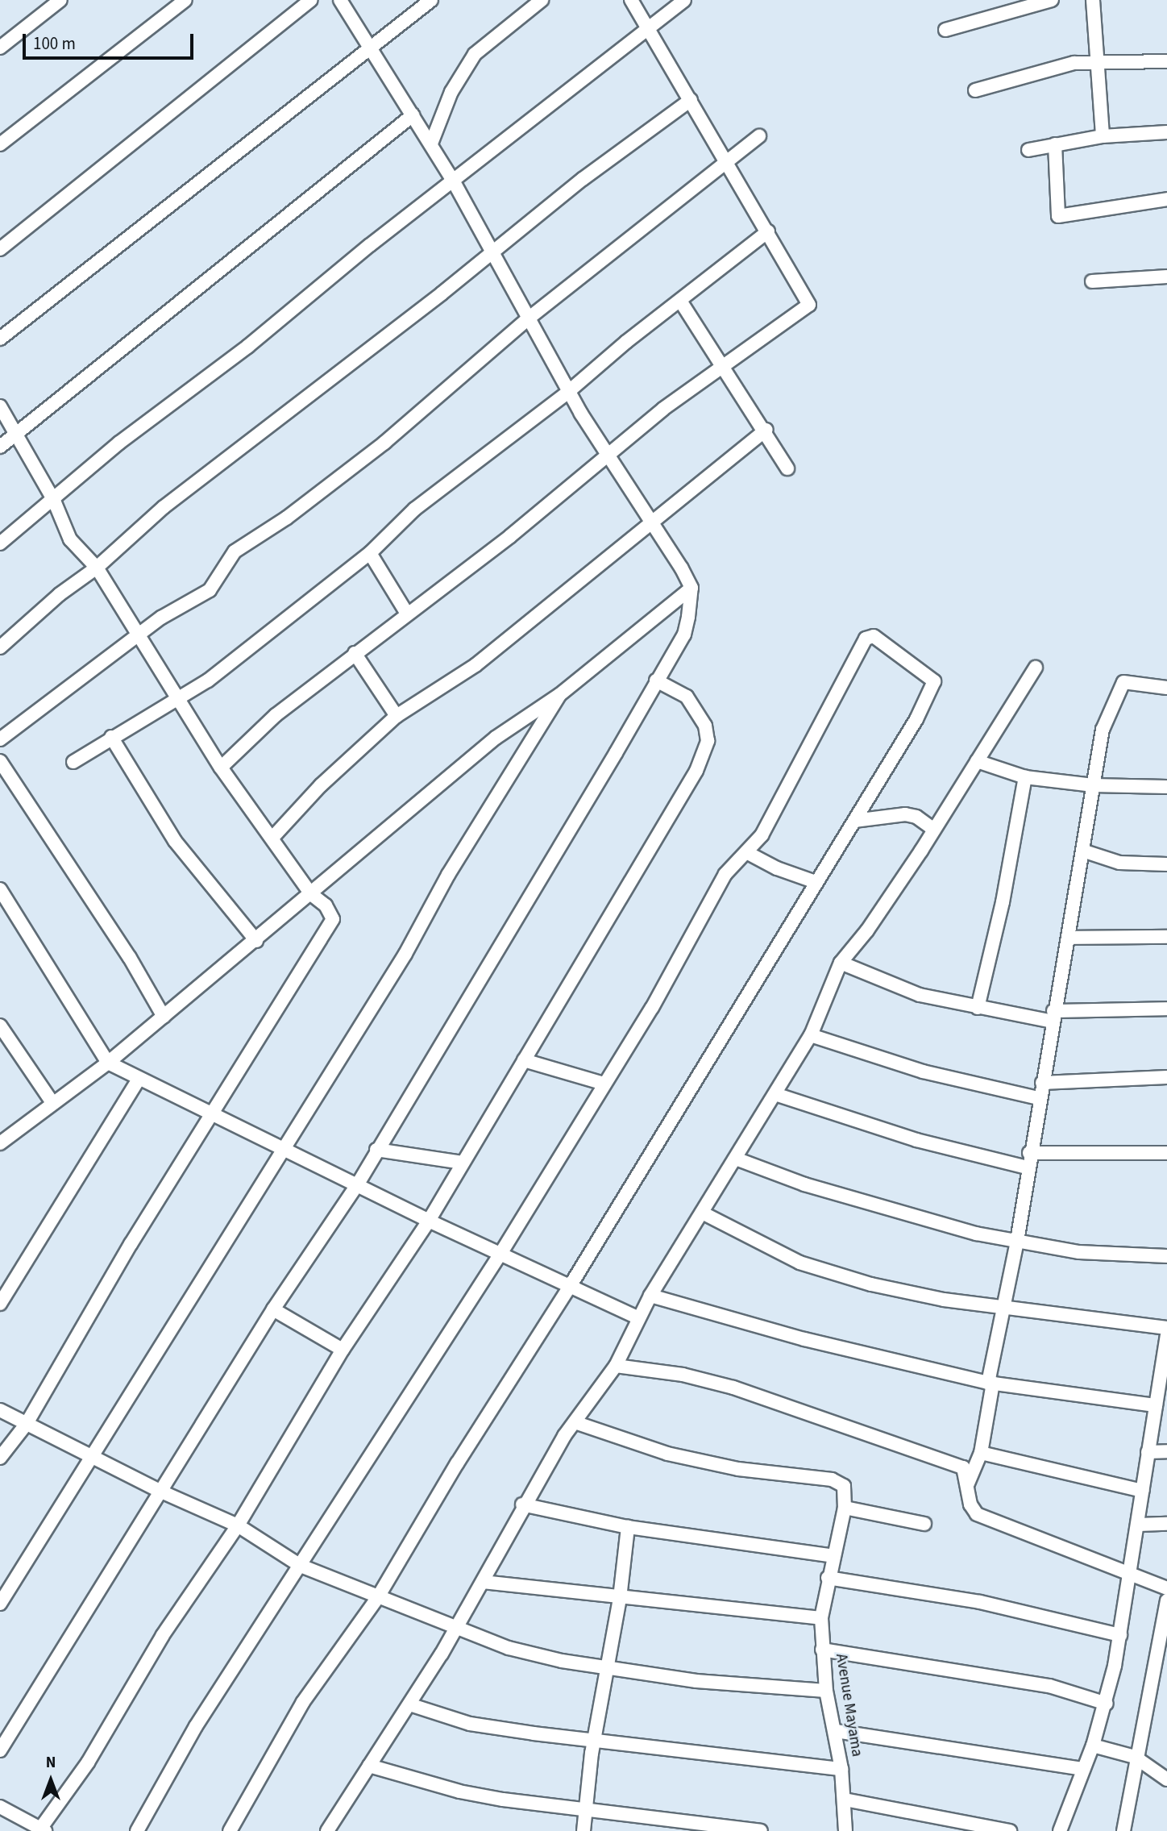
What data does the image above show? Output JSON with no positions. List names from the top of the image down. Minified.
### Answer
{"streets":{"street":["Avenue Mayama"]},"scale_bar":"100 m","north":"top"}
